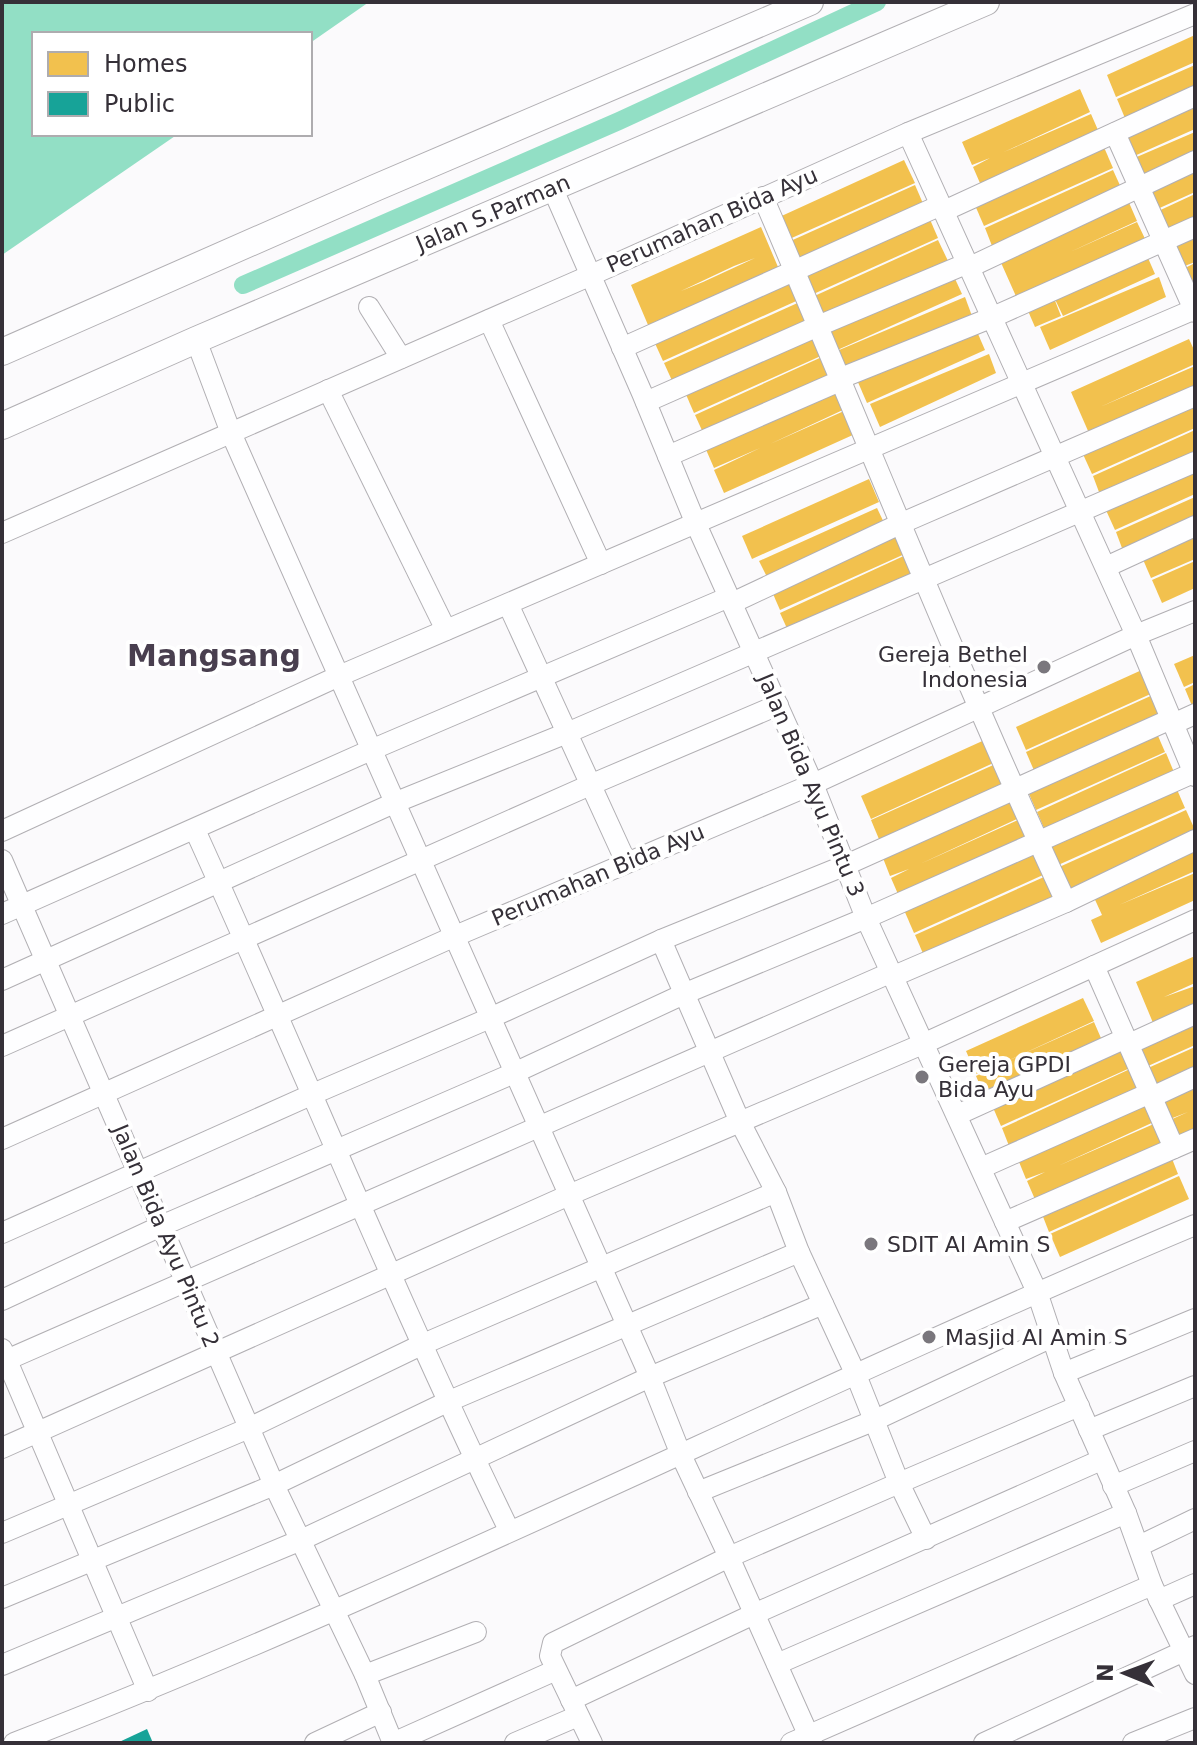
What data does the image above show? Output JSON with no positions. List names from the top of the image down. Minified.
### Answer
{"streets":{"main road":["Jalan S.Parman"],"street":["Perumahan Bida Ayu","Jalan Bida Ayu Pintu 3","Jalan Bida Ayu Pintu 2"]},"crossings":[["Jalan S.Parman","Jalan Bida Ayu Pintu 3"],["Perumahan Bida Ayu","Jalan Bida Ayu Pintu 3"],["Perumahan Bida Ayu","Jalan Bida Ayu Pintu 2"]],"districts":["Mangsang"],"places":["Gereja Bethel Indonesia","Gereja GPDI Bida Ayu","SDIT Al Amin S","Masjid Al Amin S"],"legend":["Homes","Public"],"north":"left"}
